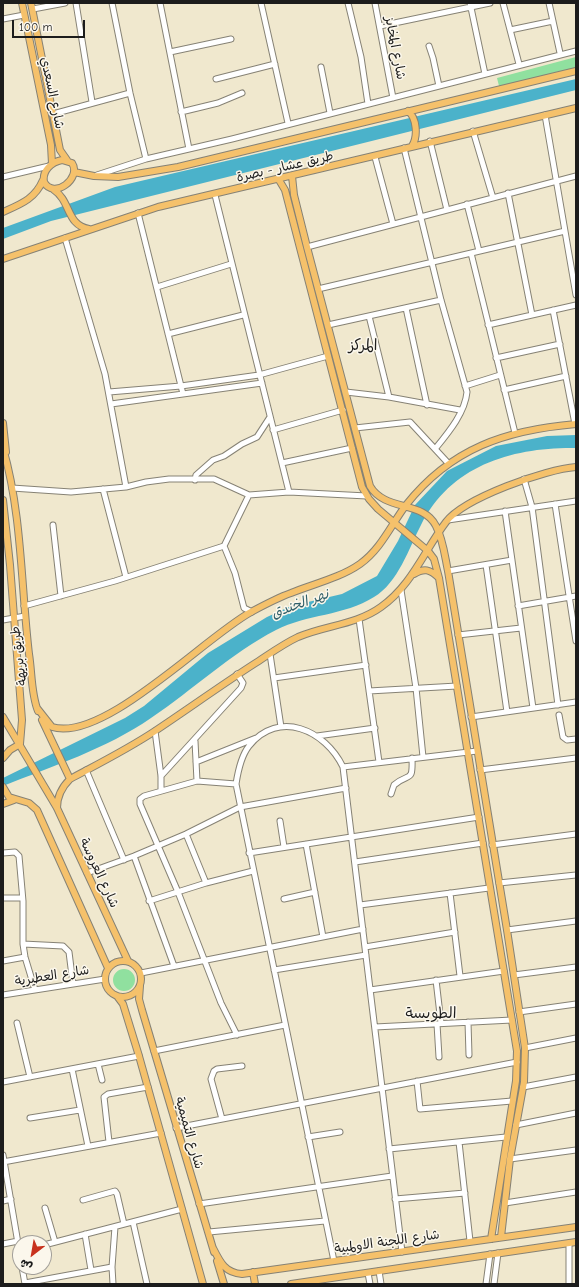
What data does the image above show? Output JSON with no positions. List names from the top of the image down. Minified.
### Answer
{"streets":{"main road":["شارع السعدي","طريق عشار - بصرة","طريق بريهة","شارع العروسة","شارع التميمية","شارع اللجنة الاولمبية"],"street":["شارع المخابز","شارع العطيرية"]},"crossings":[["طريق بريهة","شارع العروسة"],["شارع العروسة","شارع العطيرية"],["شارع العروسة","شارع التميمية"],["شارع العطيرية","شارع التميمية"],["شارع التميمية","شارع اللجنة الاولمبية"]],"districts":["المركز","الطويسة"],"water":["نهر الخندق"],"scale_bar":"100 m","north":"bottom left"}
